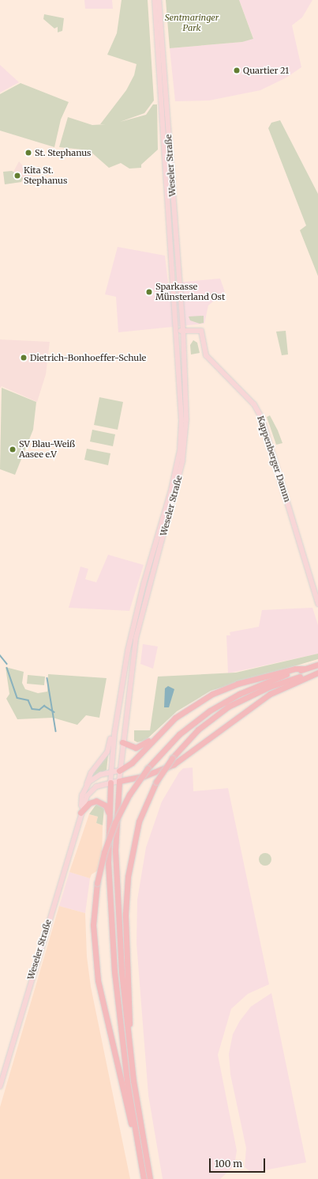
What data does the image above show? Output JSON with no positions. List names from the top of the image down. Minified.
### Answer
{"streets":{"main road":["Weseler Straße","Kappenberger Damm"]},"crossings":[["Weseler Straße","Kappenberger Damm"]],"parks":["Sentmaringer Park"],"places":["Quartier 21","St. Stephanus","Kita St. Stephanus","Sparkasse Münsterland Ost","Dietrich-Bonhoeffer-Schule","SV Blau-Weiß Aasee e.V"],"scale_bar":"100 m"}
